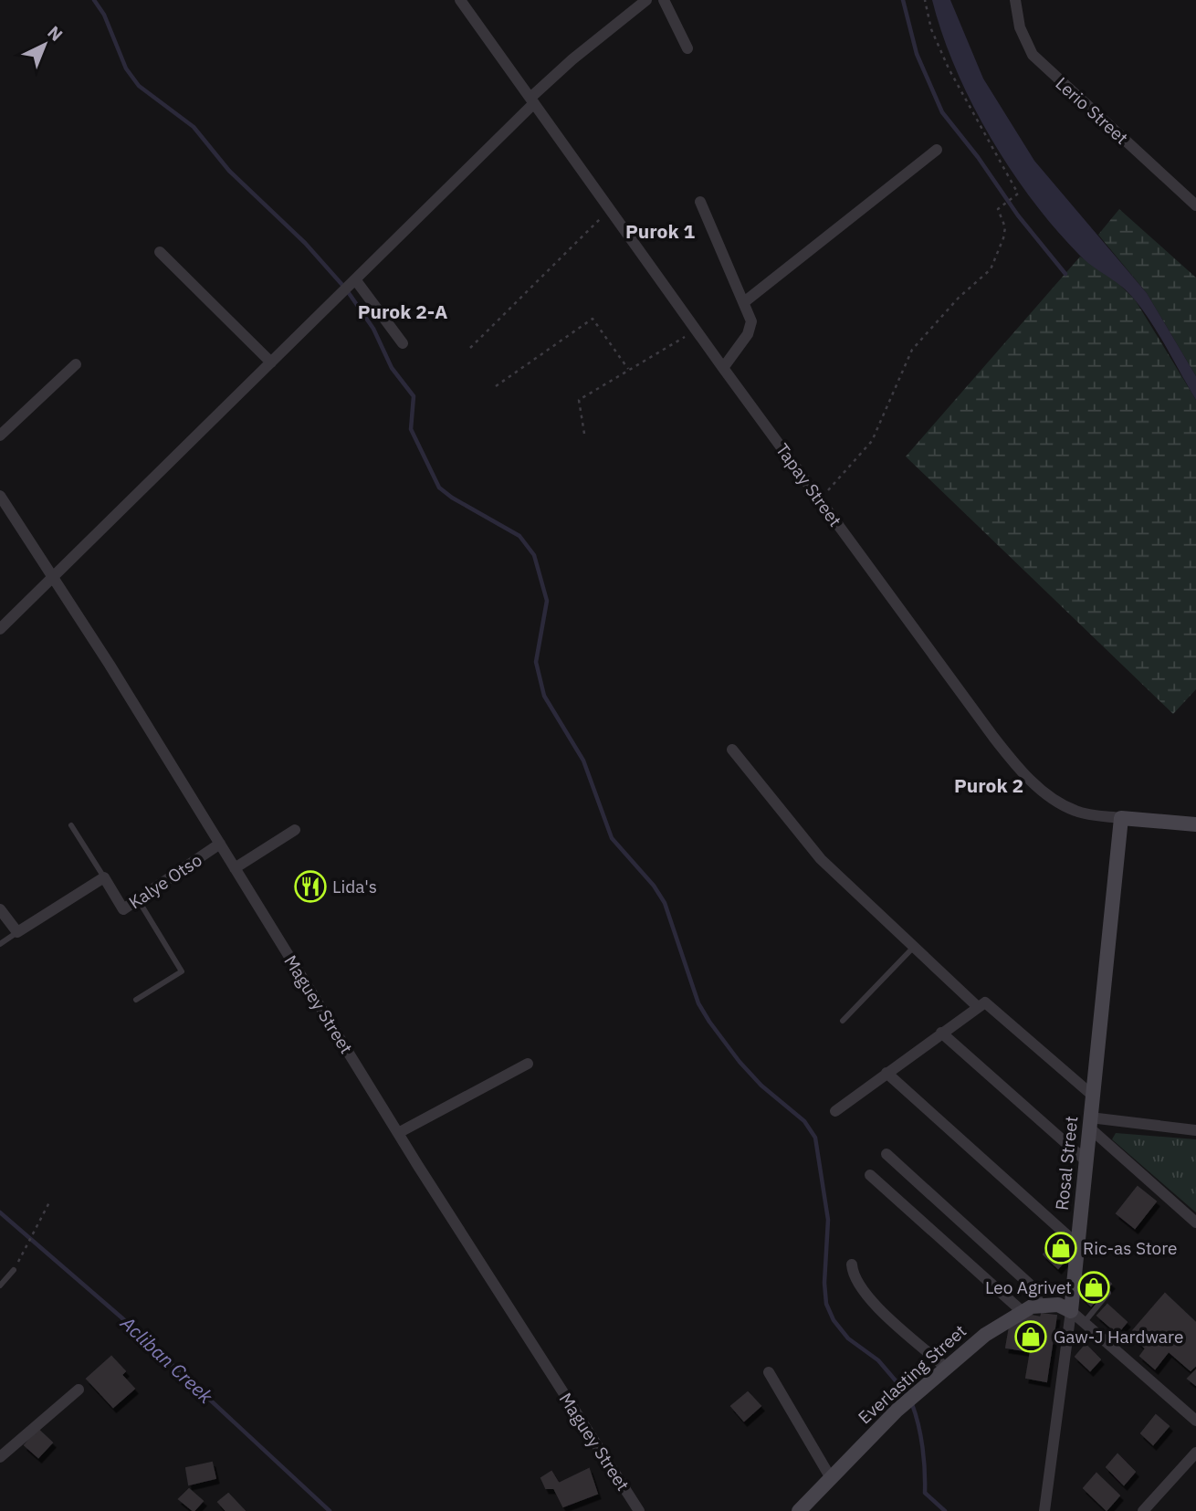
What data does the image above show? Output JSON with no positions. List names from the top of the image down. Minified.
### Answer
{"streets":{"street":["Lerio Street","Tapay Street","Kalye Otso","Maguey Street","Rosal Street","Everlasting Street"]},"crossings":[["Tapay Street","Rosal Street"],["Kalye Otso","Maguey Street"]],"districts":["Purok 1","Purok 2-A","Purok 2"],"water":["Acliban Creek"],"places":{"restaurant":["Lida's"],"shop":["Ric-as Store","Leo Agrivet","Gaw-J Hardware"]},"north":"top right"}
